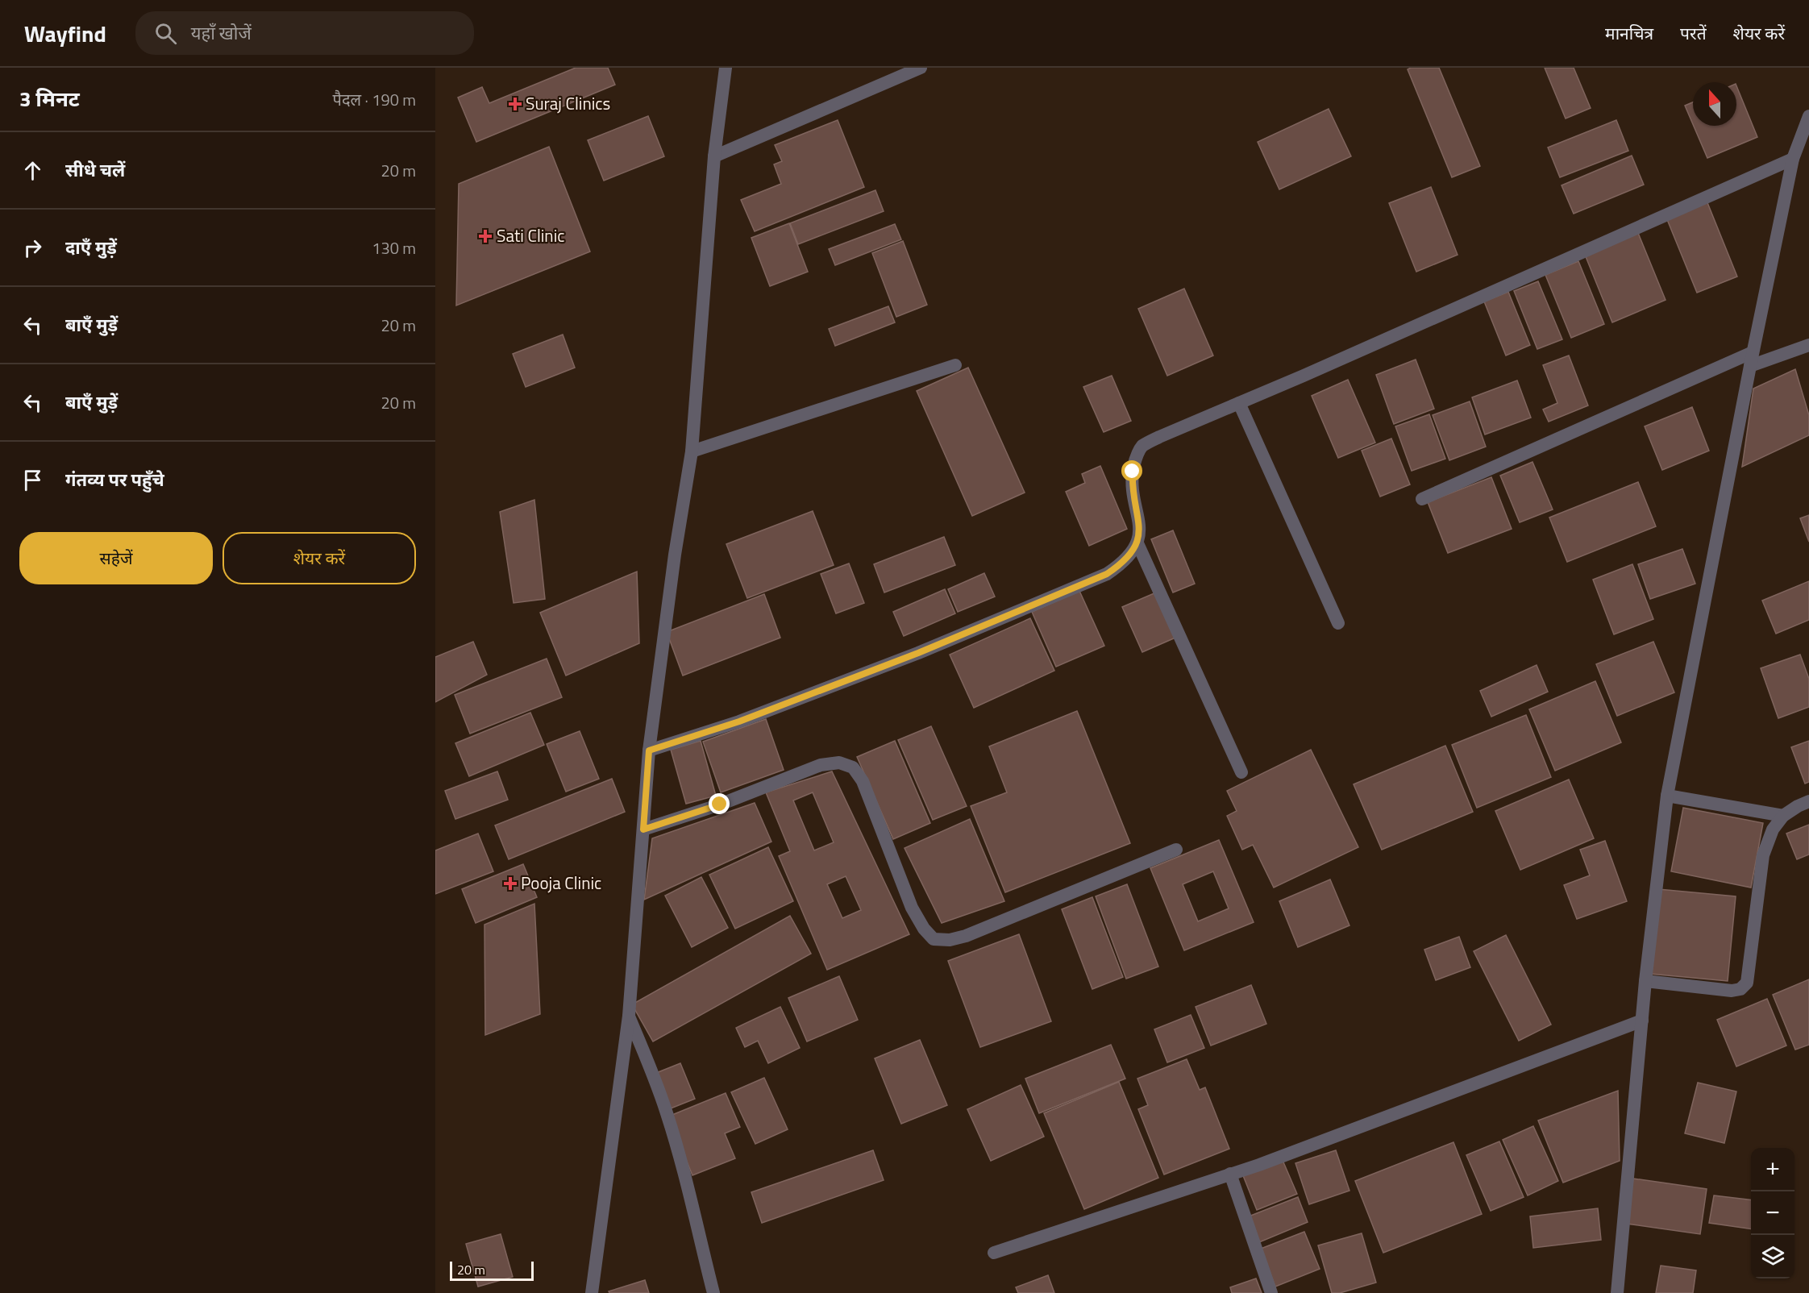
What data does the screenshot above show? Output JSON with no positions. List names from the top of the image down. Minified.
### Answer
{"places":{"health":["Suraj Clinics","Sati Clinic","Pooja Clinic"]},"scale_bar":"20 m","north":"top","page":{"header":"Wayfind","search":"यहाँ खोजें","nav":["मानचित्र","परतें","शेयर करें"],"heading":["3 मिनट","पैदल · 190 m"],"list":[["सीधे चलें","20 m"],["दाएँ मुड़ें","130 m"],["बाएँ मुड़ें","20 m"],["बाएँ मुड़ें","20 m"],"गंतव्य पर पहुँचे"],"buttons":["सहेजें","शेयर करें"],"map_buttons":["+","−"],"scale":"20 m"}}
